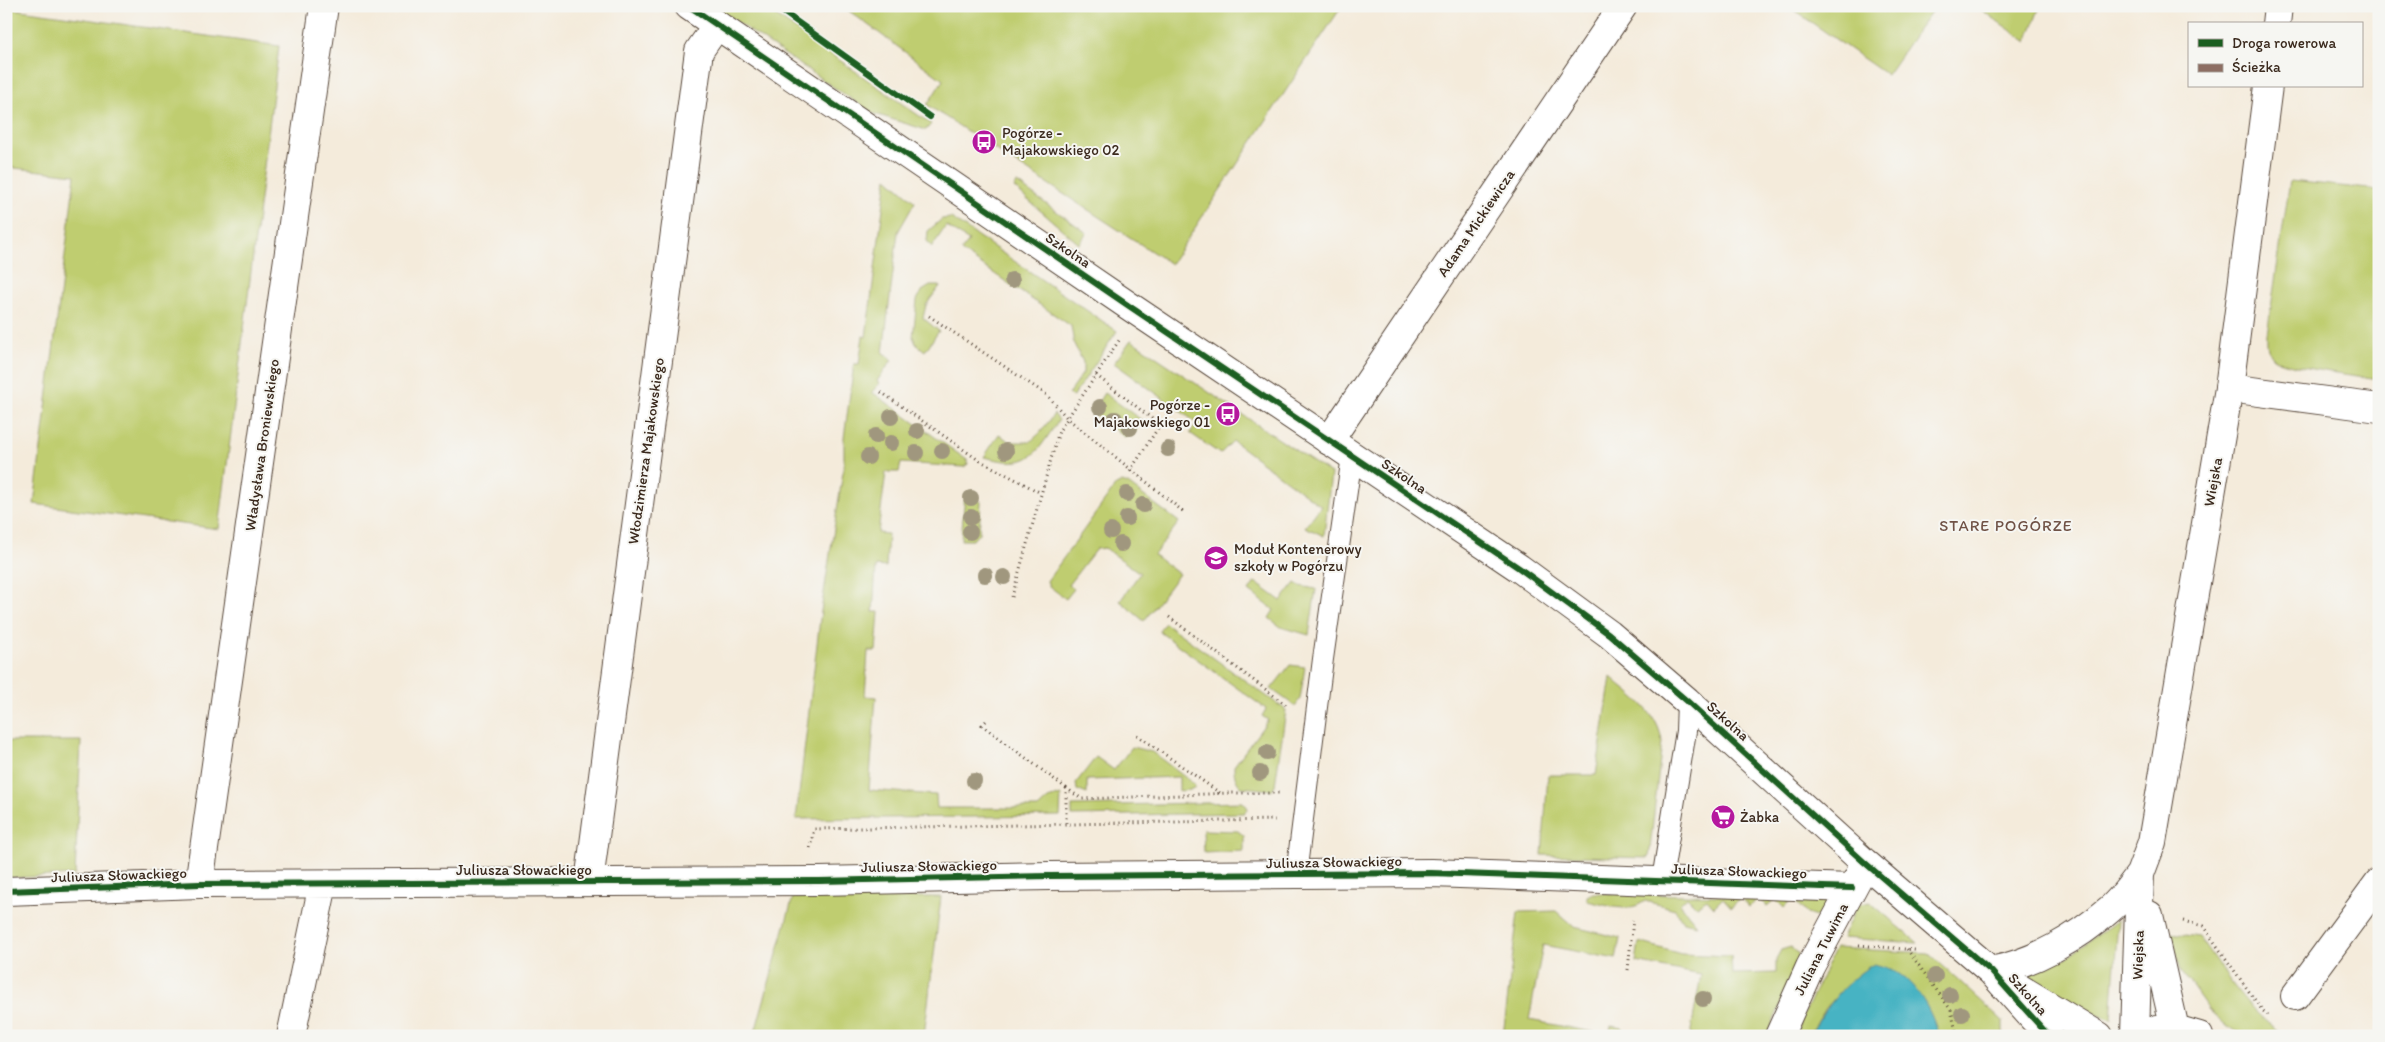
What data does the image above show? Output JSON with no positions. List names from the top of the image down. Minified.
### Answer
{"streets":{"street":["Adama Mickiewicza","Szkolna","Władysława Broniewskiego","Włodzimierza Majakowskiego","Wiejska","Juliusza Słowackiego","Juliana Tuwima"]},"crossings":[["Adama Mickiewicza","Szkolna"],["Szkolna","Włodzimierza Majakowskiego"],["Szkolna","Wiejska"],["Szkolna","Juliana Tuwima"],["Władysława Broniewskiego","Juliusza Słowackiego"],["Włodzimierza Majakowskiego","Juliusza Słowackiego"],["Juliusza Słowackiego","Juliana Tuwima"]],"districts":["STARE POGÓRZE"],"places":{"bus stop":["Pogórze - Majakowskiego 02","Pogórze - Majakowskiego 01"],"school or university":["Moduł Kontenerowy szkoły w Pogórzu"],"supermarket":["Żabka"]},"legend":["Droga rowerowa","Ścieżka"]}
